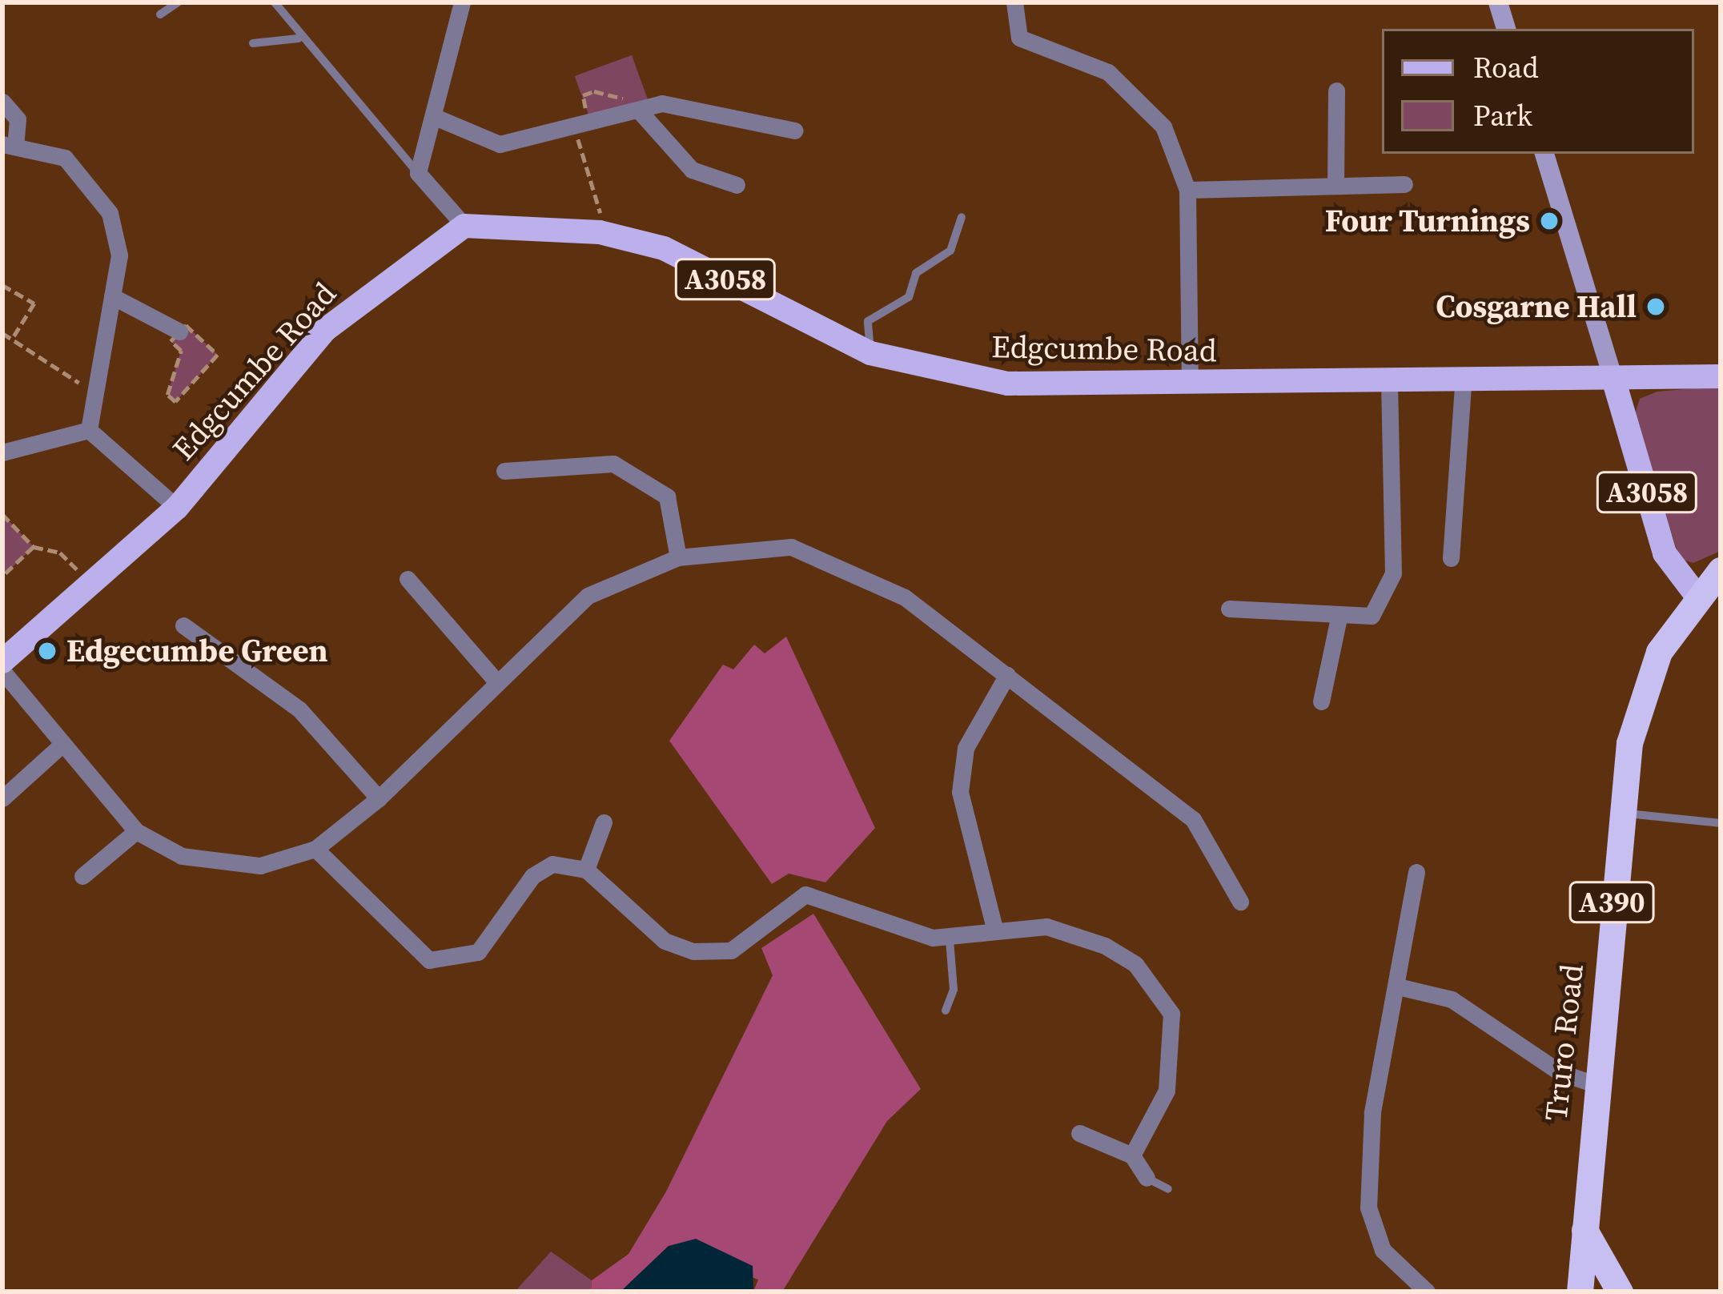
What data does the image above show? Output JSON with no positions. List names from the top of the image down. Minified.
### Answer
{"streets":{"highway":["A390","Truro Road"],"main road":["A3058","Edgcumbe Road"]},"crossings":[["A3058","Edgcumbe Road"],["A3058","Truro Road"]],"places":["Four Turnings","Cosgarne Hall","Edgecumbe Green"],"legend":["Road","Park"]}
